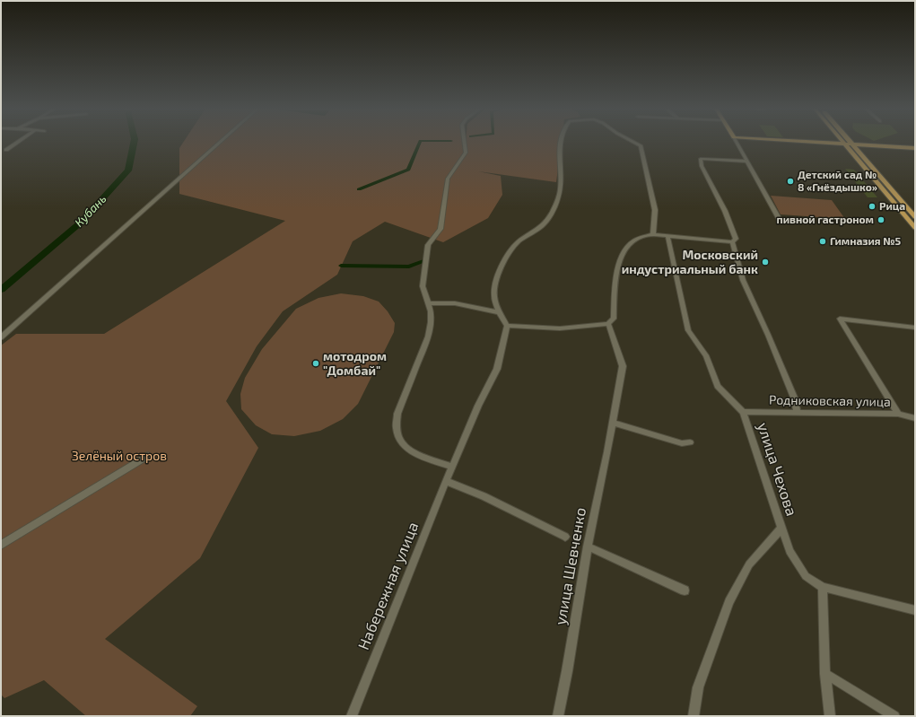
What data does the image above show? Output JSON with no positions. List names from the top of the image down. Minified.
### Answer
{"streets":{"street":["Родниковская улица","улица Чехова","улица Шевченко","Набережная улица"]},"crossings":[["Родниковская улица","улица Чехова"]],"water":["Кубань"],"parks":["Зелёный остров"],"places":["Детский сад № 8 «Гнёздышко»","Рица","пивной гастроном","Гимназия №5","Московский индустриальный банк","мотодром \"Домбай\""]}
